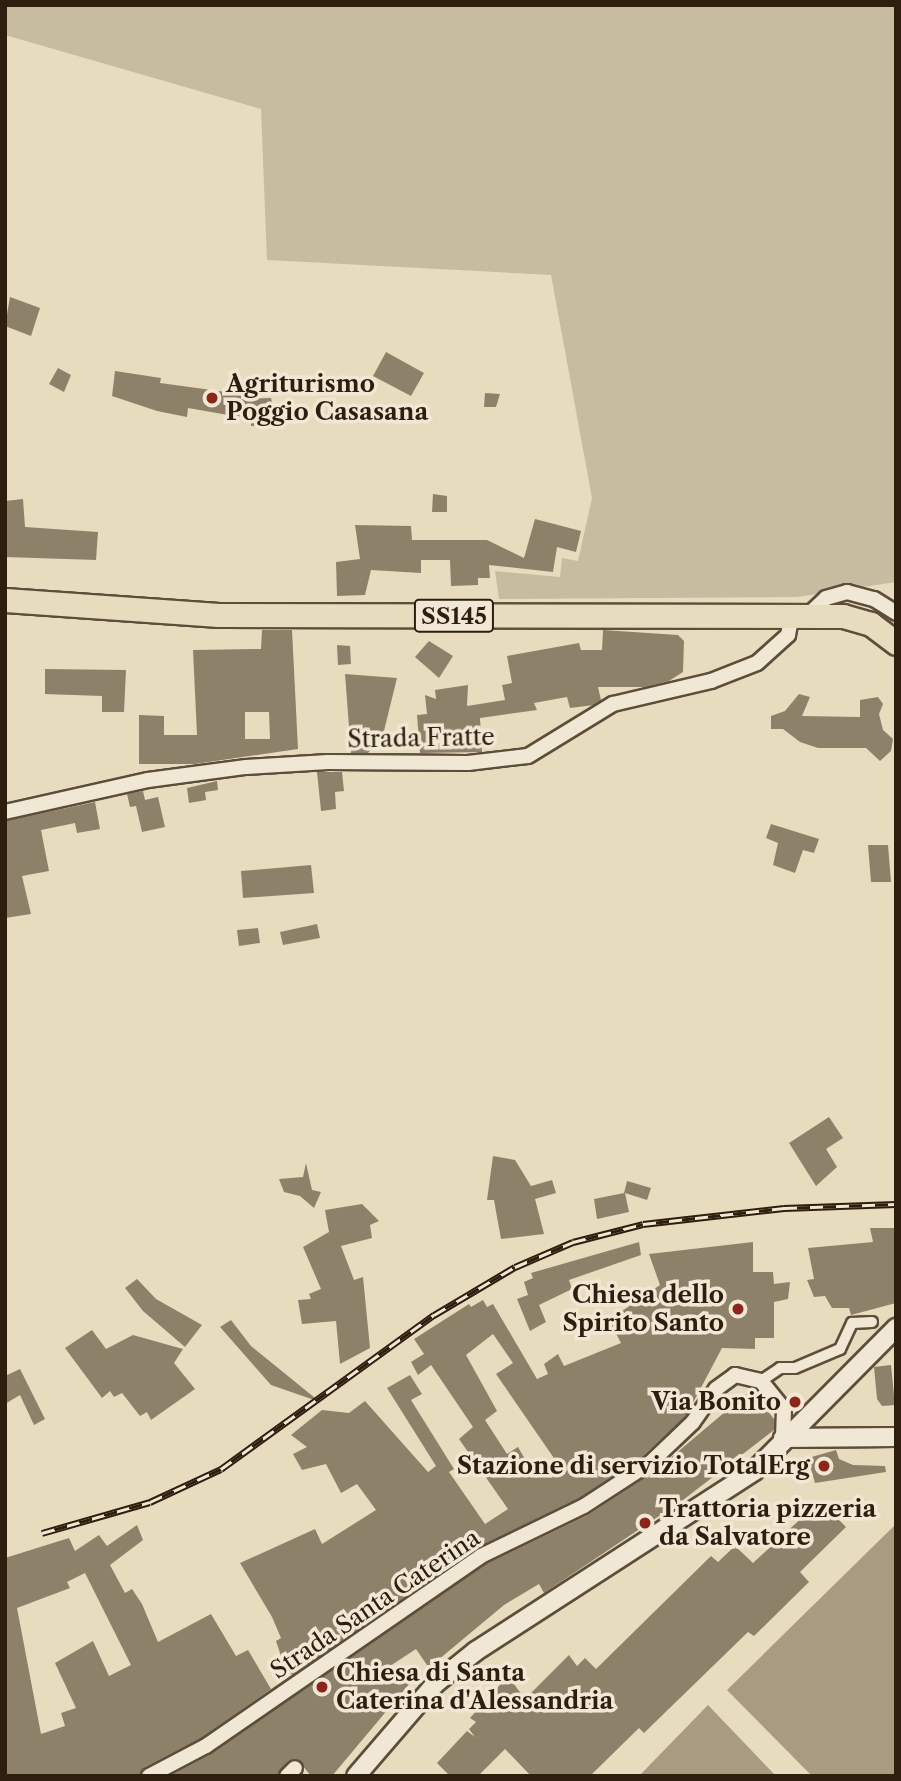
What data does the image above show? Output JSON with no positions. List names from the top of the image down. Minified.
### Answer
{"streets":{"main road":["SS145"],"street":["Strada Fratte","Strada Santa Caterina"]},"crossings":[["SS145","Strada Fratte"]],"places":["Agriturismo Poggio Casasana","Chiesa dello Spirito Santo","Via Bonito","Stazione di servizio TotalErg","Trattoria pizzeria da Salvatore","Chiesa di Santa Caterina d'Alessandria"]}
